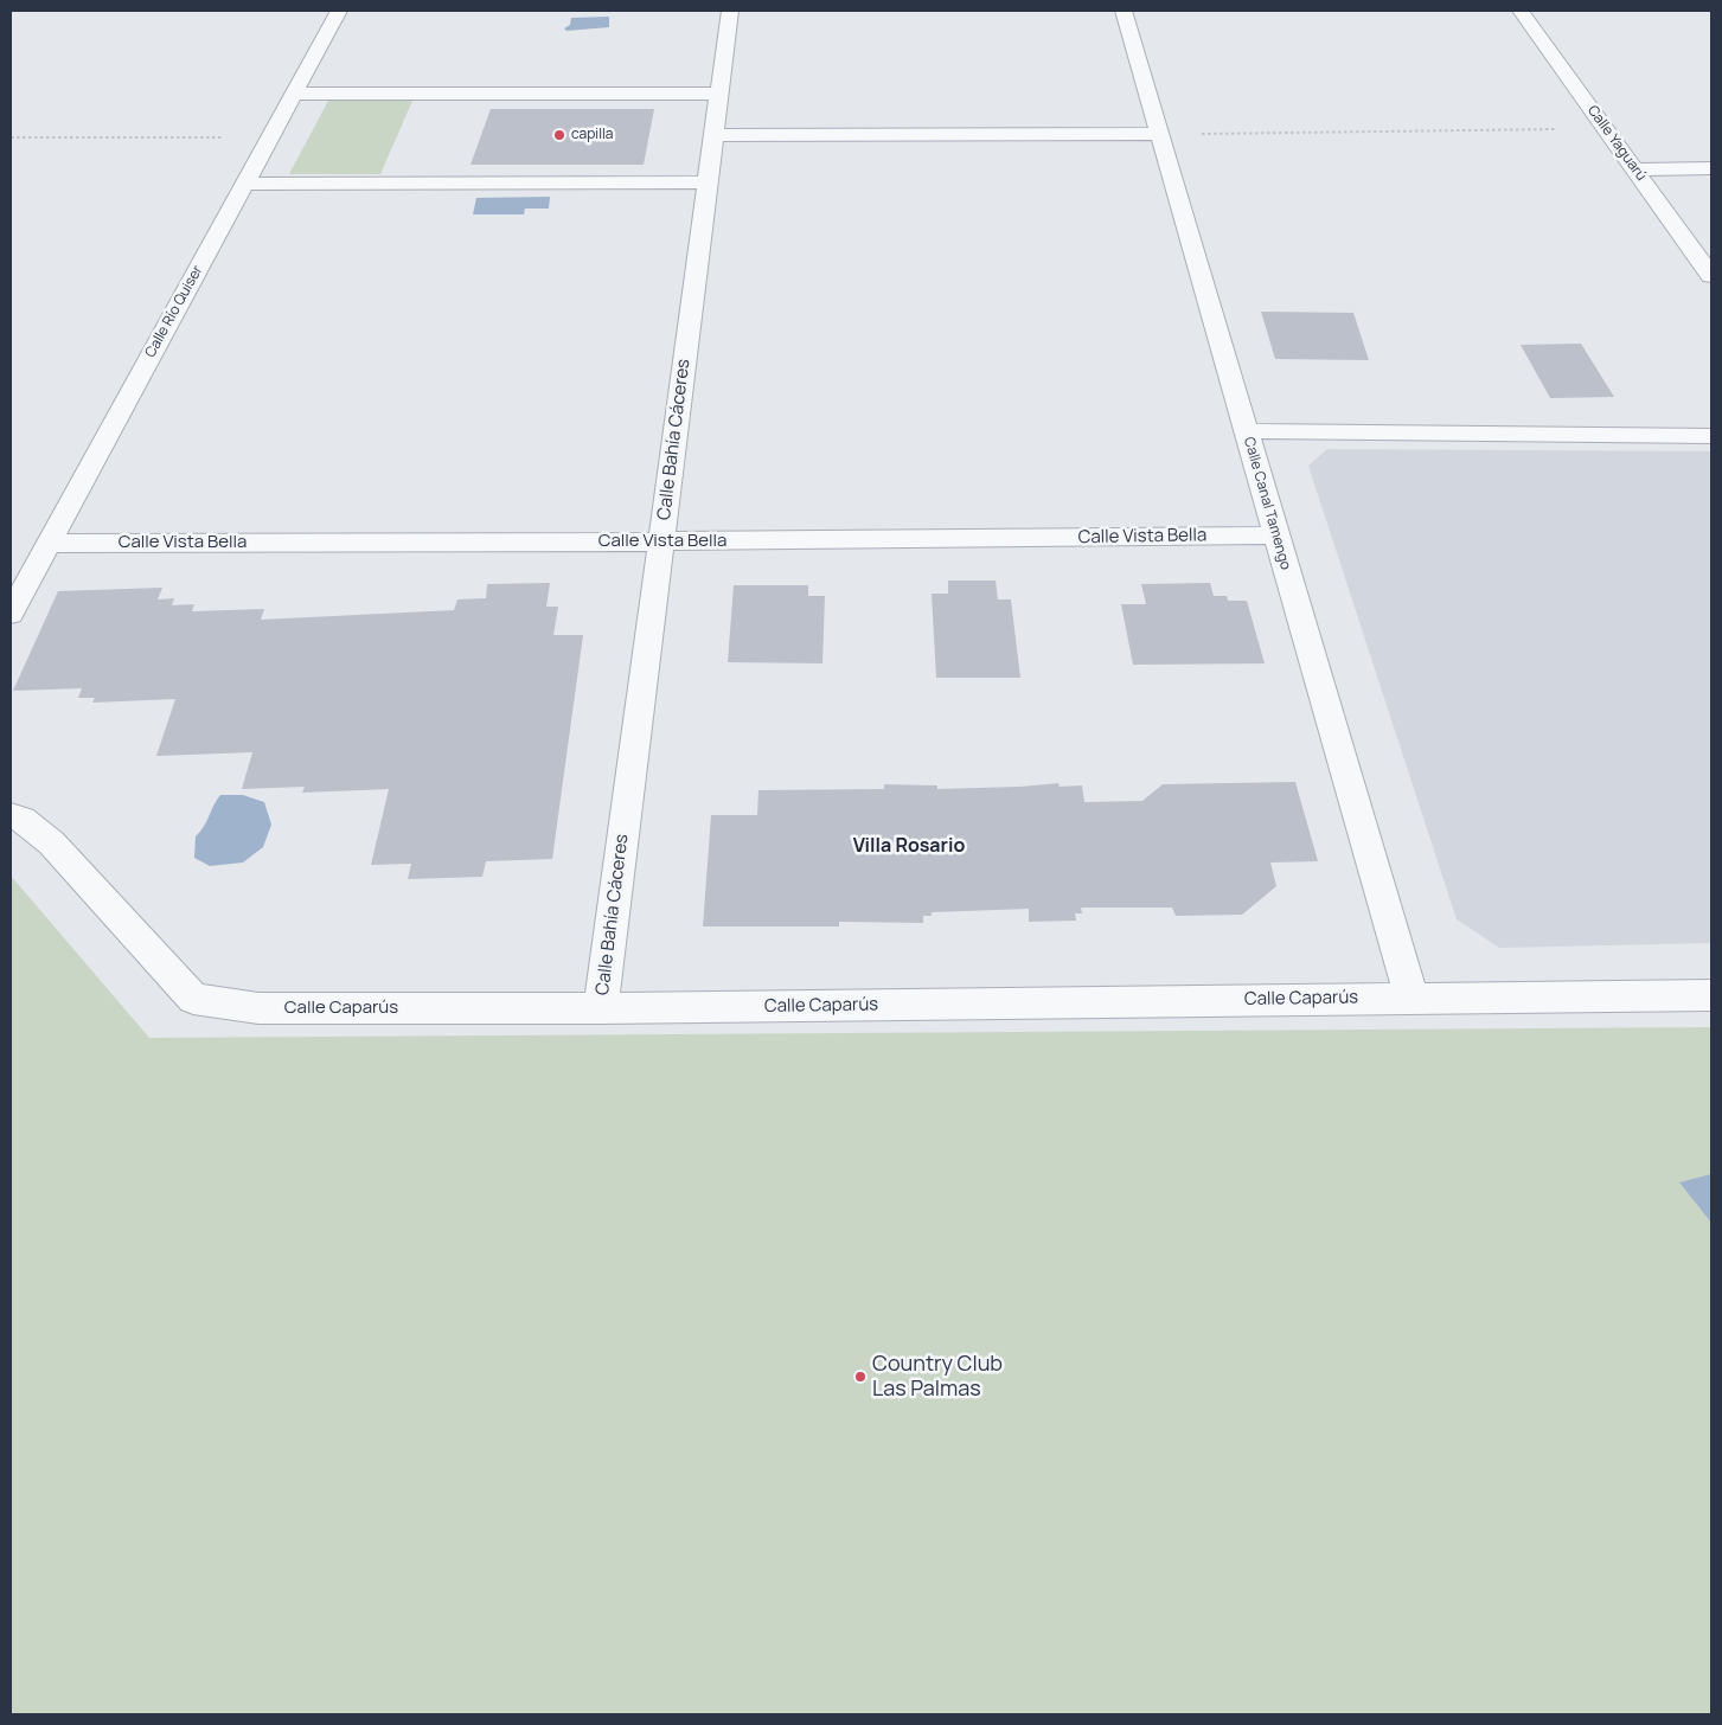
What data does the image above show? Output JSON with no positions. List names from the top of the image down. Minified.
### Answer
{"streets":{"street":["Calle Yaguarú","Calle Río Quiser","Calle Bahía Cáceres","Calle Canal Tamengo","Calle Vista Bella","Calle Caparús"]},"crossings":[["Calle Río Quiser","Calle Vista Bella"],["Calle Bahía Cáceres","Calle Vista Bella"],["Calle Bahía Cáceres","Calle Caparús"],["Calle Canal Tamengo","Calle Vista Bella"],["Calle Canal Tamengo","Calle Caparús"]],"districts":["Villa Rosario"],"places":["capilla","Country Club Las Palmas"]}
